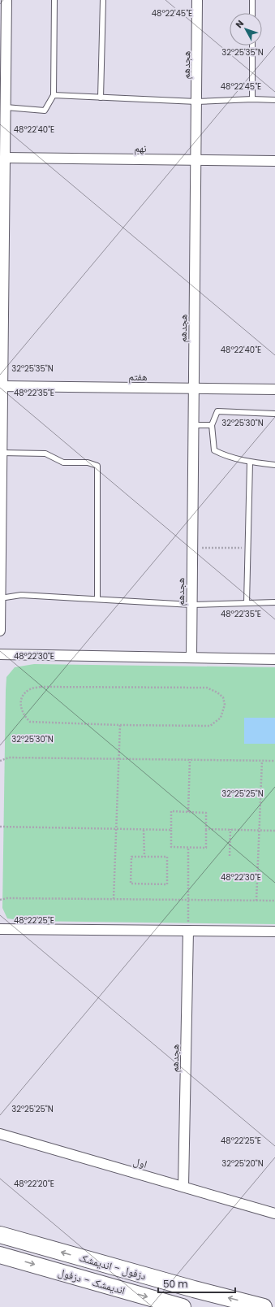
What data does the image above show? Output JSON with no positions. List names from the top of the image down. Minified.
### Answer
{"streets":{"main road":["دزفول - اندیمشک","اندیمشک - دزفول"],"street":["هجدهم","نهم","هفتم","اول"]},"crossings":[["هجدهم","نهم"],["هجدهم","هفتم"],["هجدهم","اول"]],"one_way":["دزفول - اندیمشک","اندیمشک - دزفول"],"scale_bar":"50 m","north":"top left","coordinates":["48°22'45\"E","32°25'35\"N","48°22'40\"E","48°22'35\"E","32°25'30\"N","48°22'30\"E","32°25'25\"N","48°22'25\"E","32°25'20\"N","48°22'20\"E"]}
